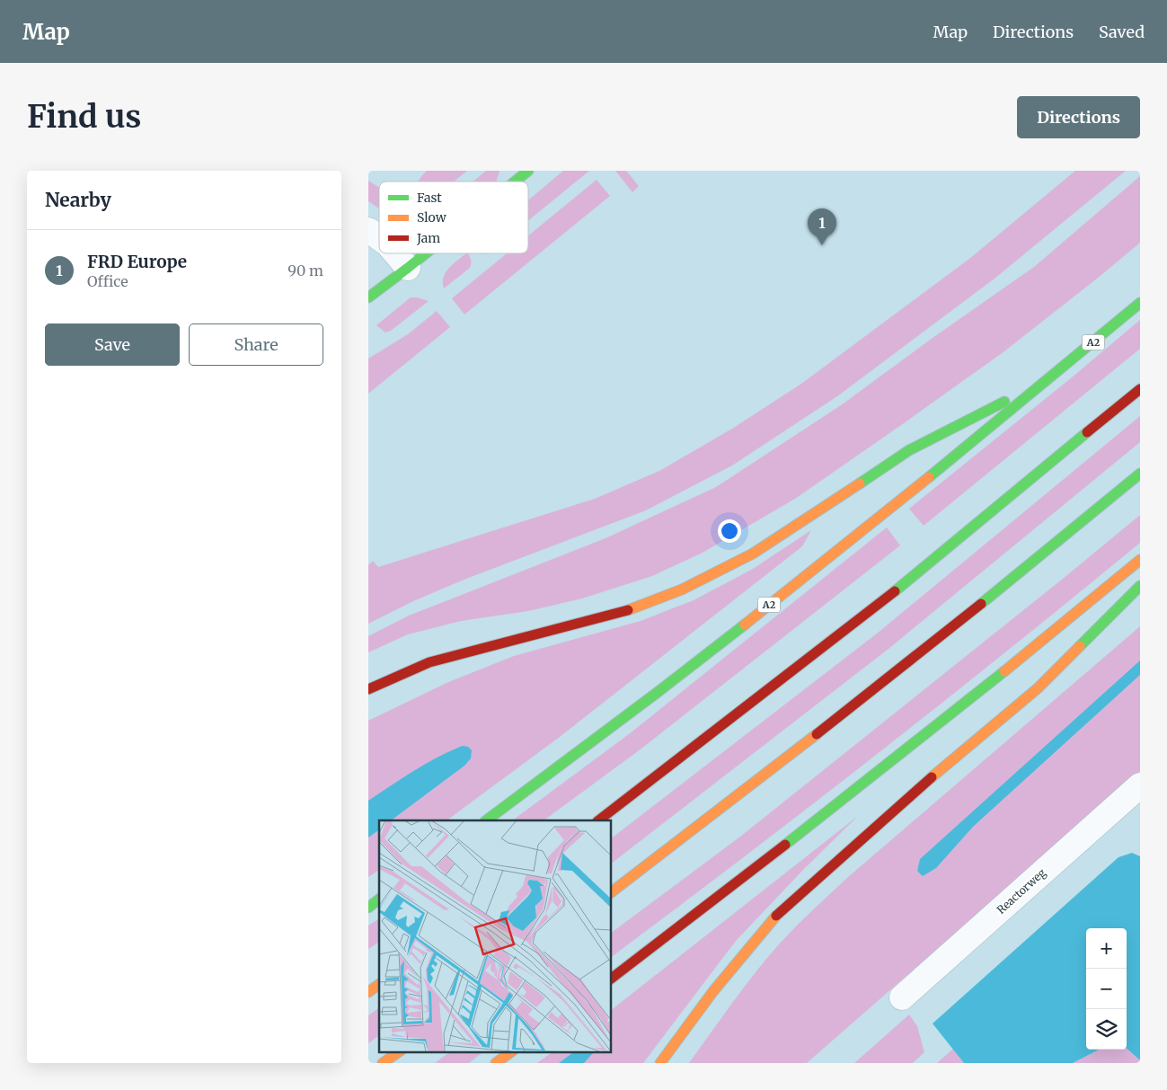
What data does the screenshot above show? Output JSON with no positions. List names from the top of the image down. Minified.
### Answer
{"streets":{"main road":["A2"],"street":["Reactorweg"]},"legend":["Fast","Slow","Jam"],"page":{"header":"Map","nav":["Map","Directions","Saved"],"buttons":["Directions",["Save","Share"]],"title":"Find us","heading":"Nearby","pins":"1","list":[{"mark":"1","name":"FRD Europe","note":"Office","value":"90 m"}],"map_buttons":["+","−"]}}
